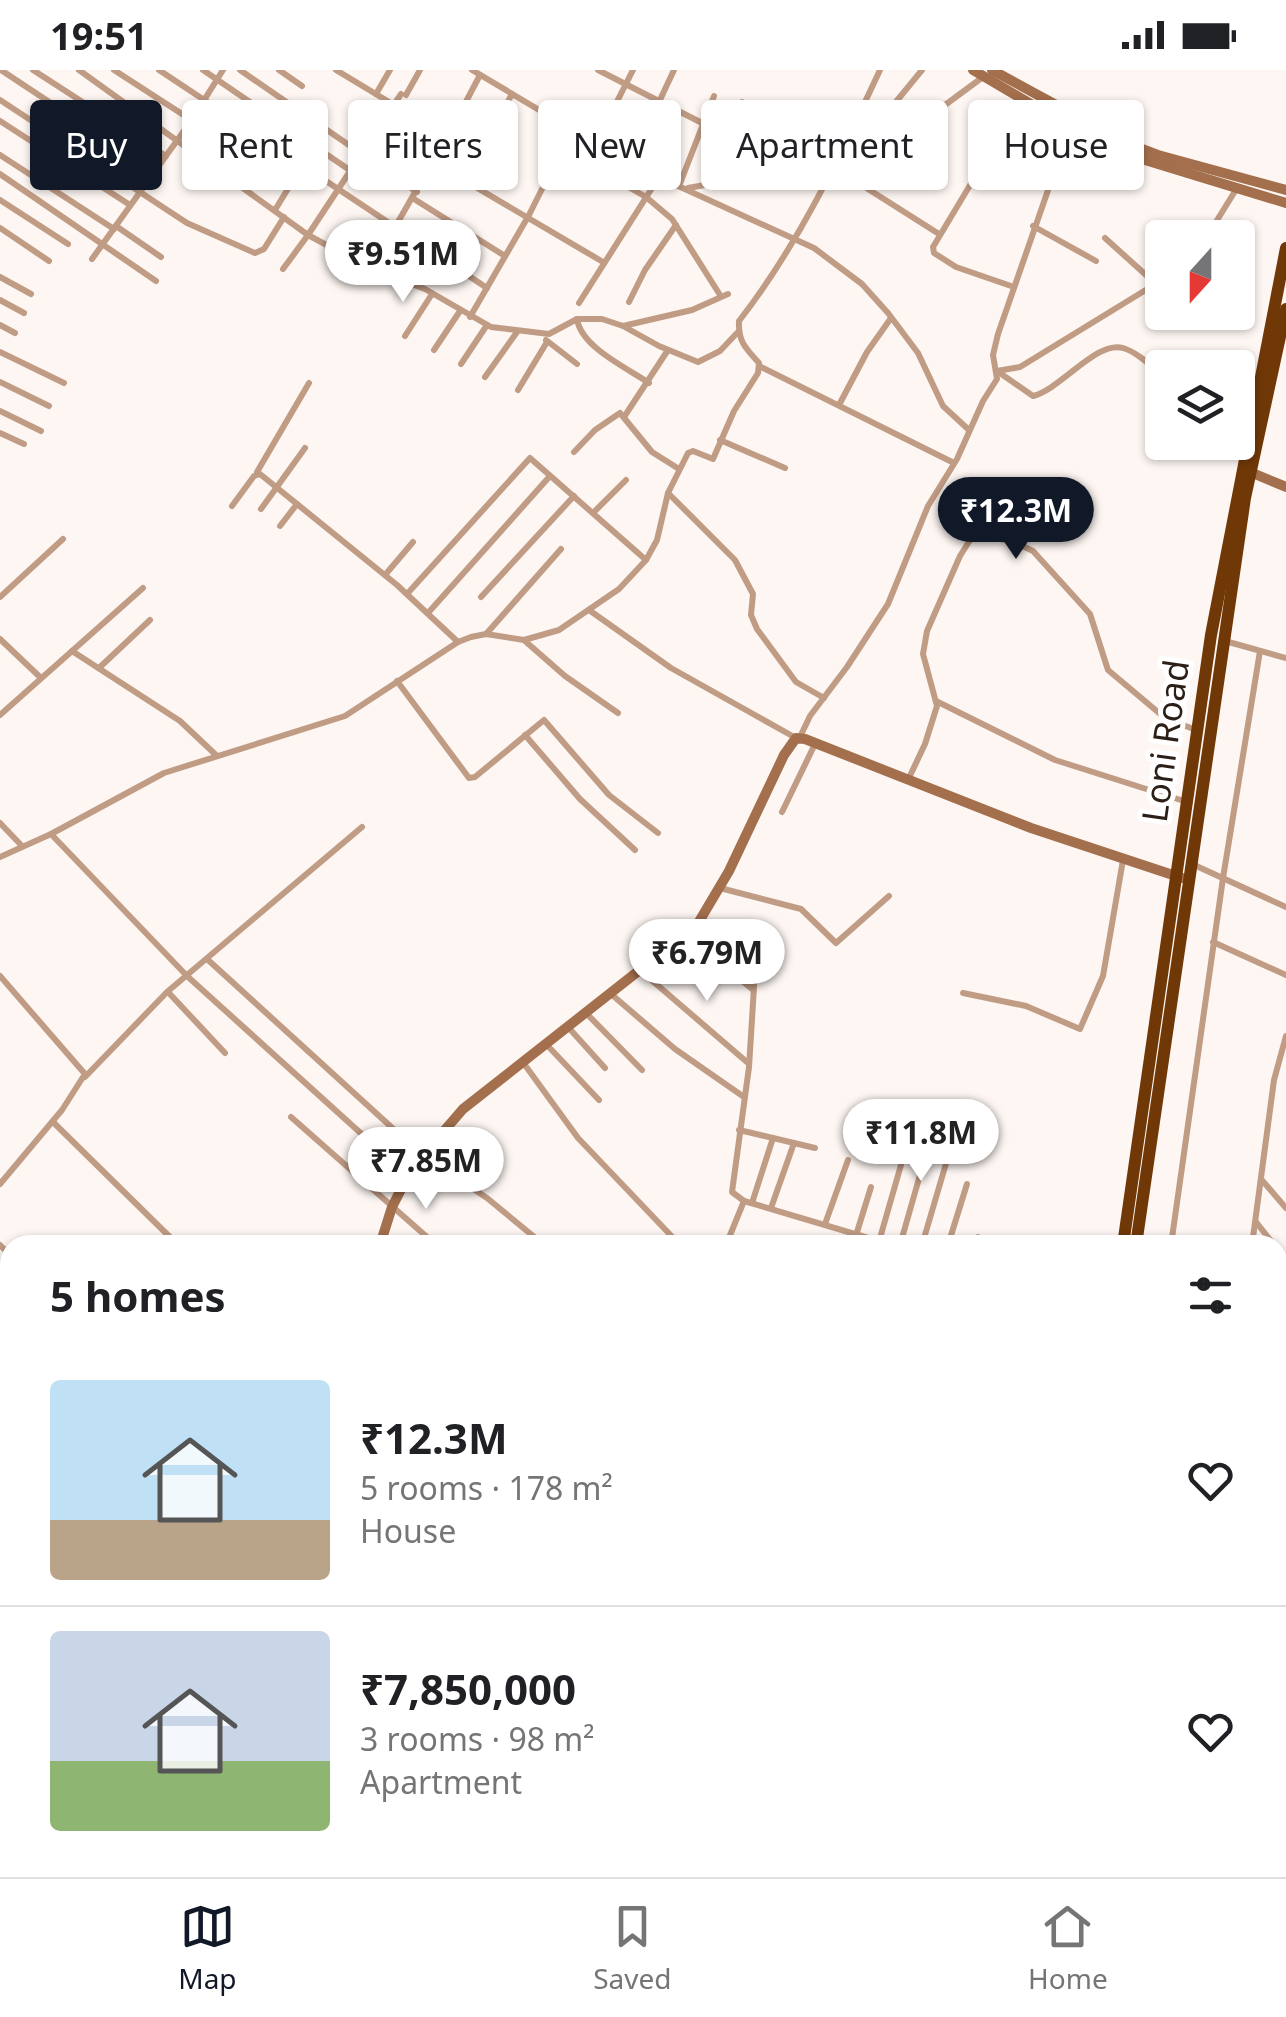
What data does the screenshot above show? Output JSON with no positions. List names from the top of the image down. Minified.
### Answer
{"streets":{"highway":["Loni Road"]},"north":"bottom","page":{"status":"19:51","chip":["Buy","Rent","Filters","New","Apartment","House"],"price":["₹9.51M","₹12.3M","₹6.79M","₹11.8M","₹7.85M"],"heading":"5 homes","list":[{"name":"₹12.3M","note":"5 rooms · 178 m² · House"},{"name":"₹7,850,000","note":"3 rooms · 98 m² · Apartment"}],"tabs":["Map","Saved","Home"]}}
